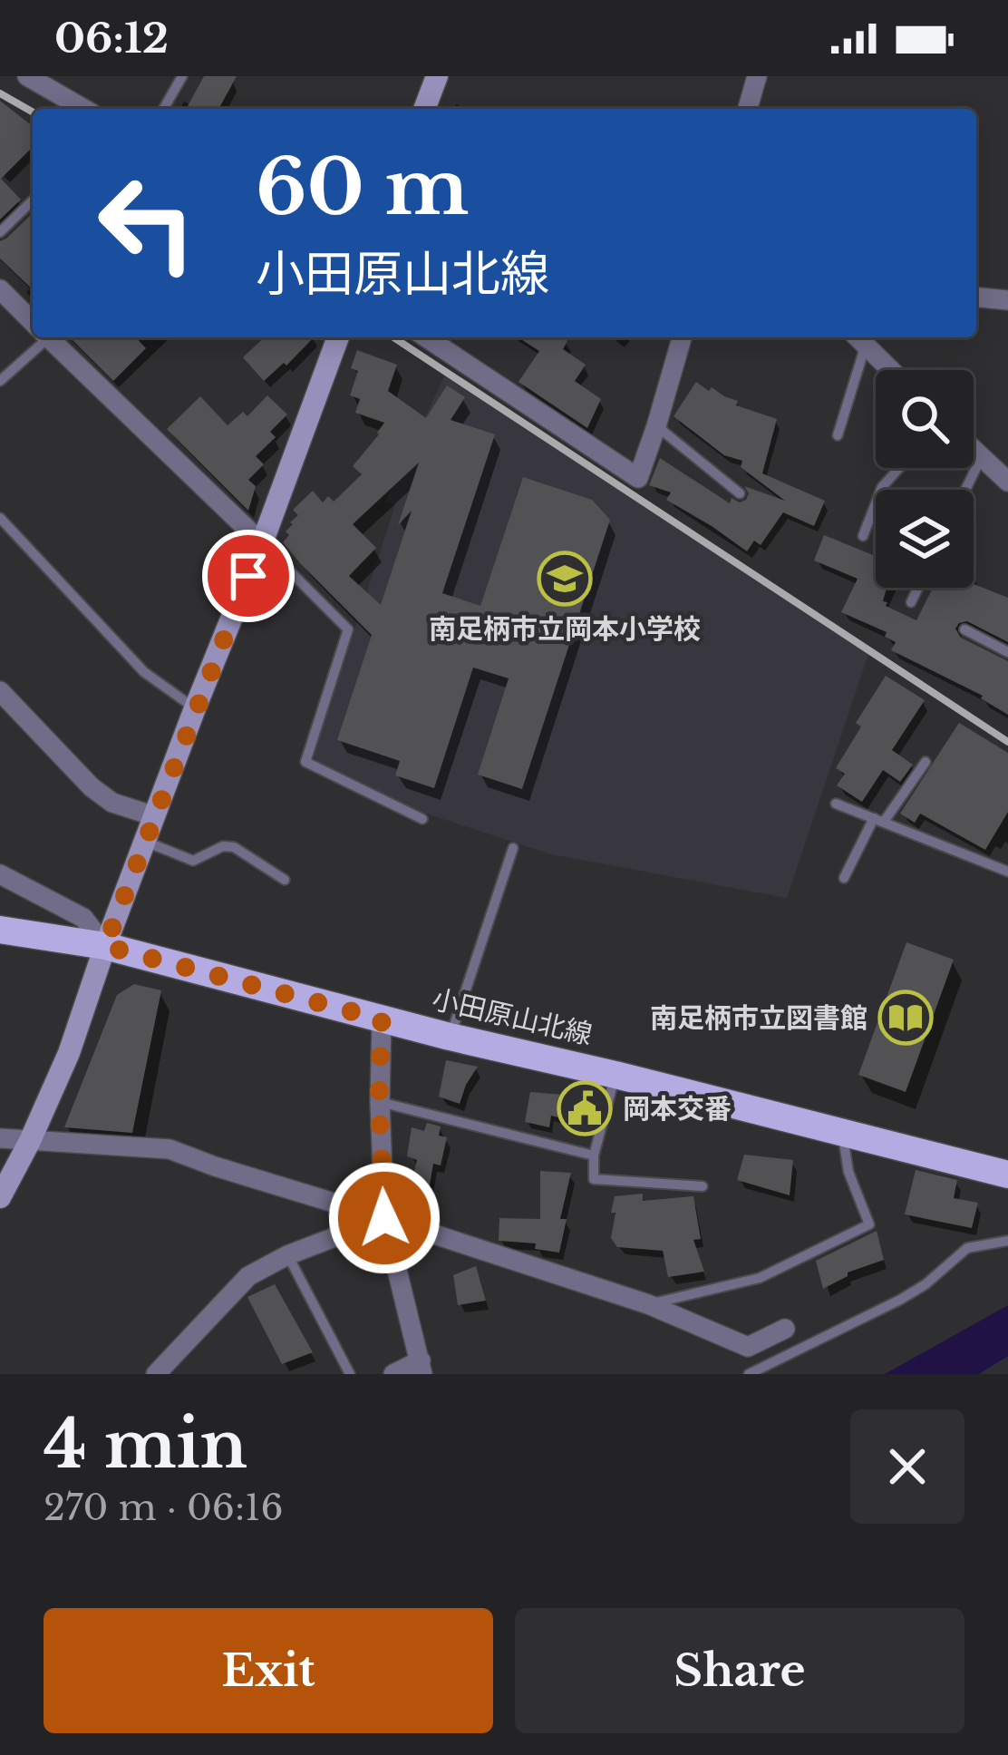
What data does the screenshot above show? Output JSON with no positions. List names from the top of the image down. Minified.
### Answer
{"streets":{"main road":["小田原山北線"]},"places":{"school or university":["南足柄市立岡本小学校"],"library":["南足柄市立図書館"],"public building":["岡本交番"]},"page":{"status":"06:12","turn":["60 m","小田原山北線"],"heading":["4 min","270 m · 06:16"],"buttons":["Exit","Share"]}}
